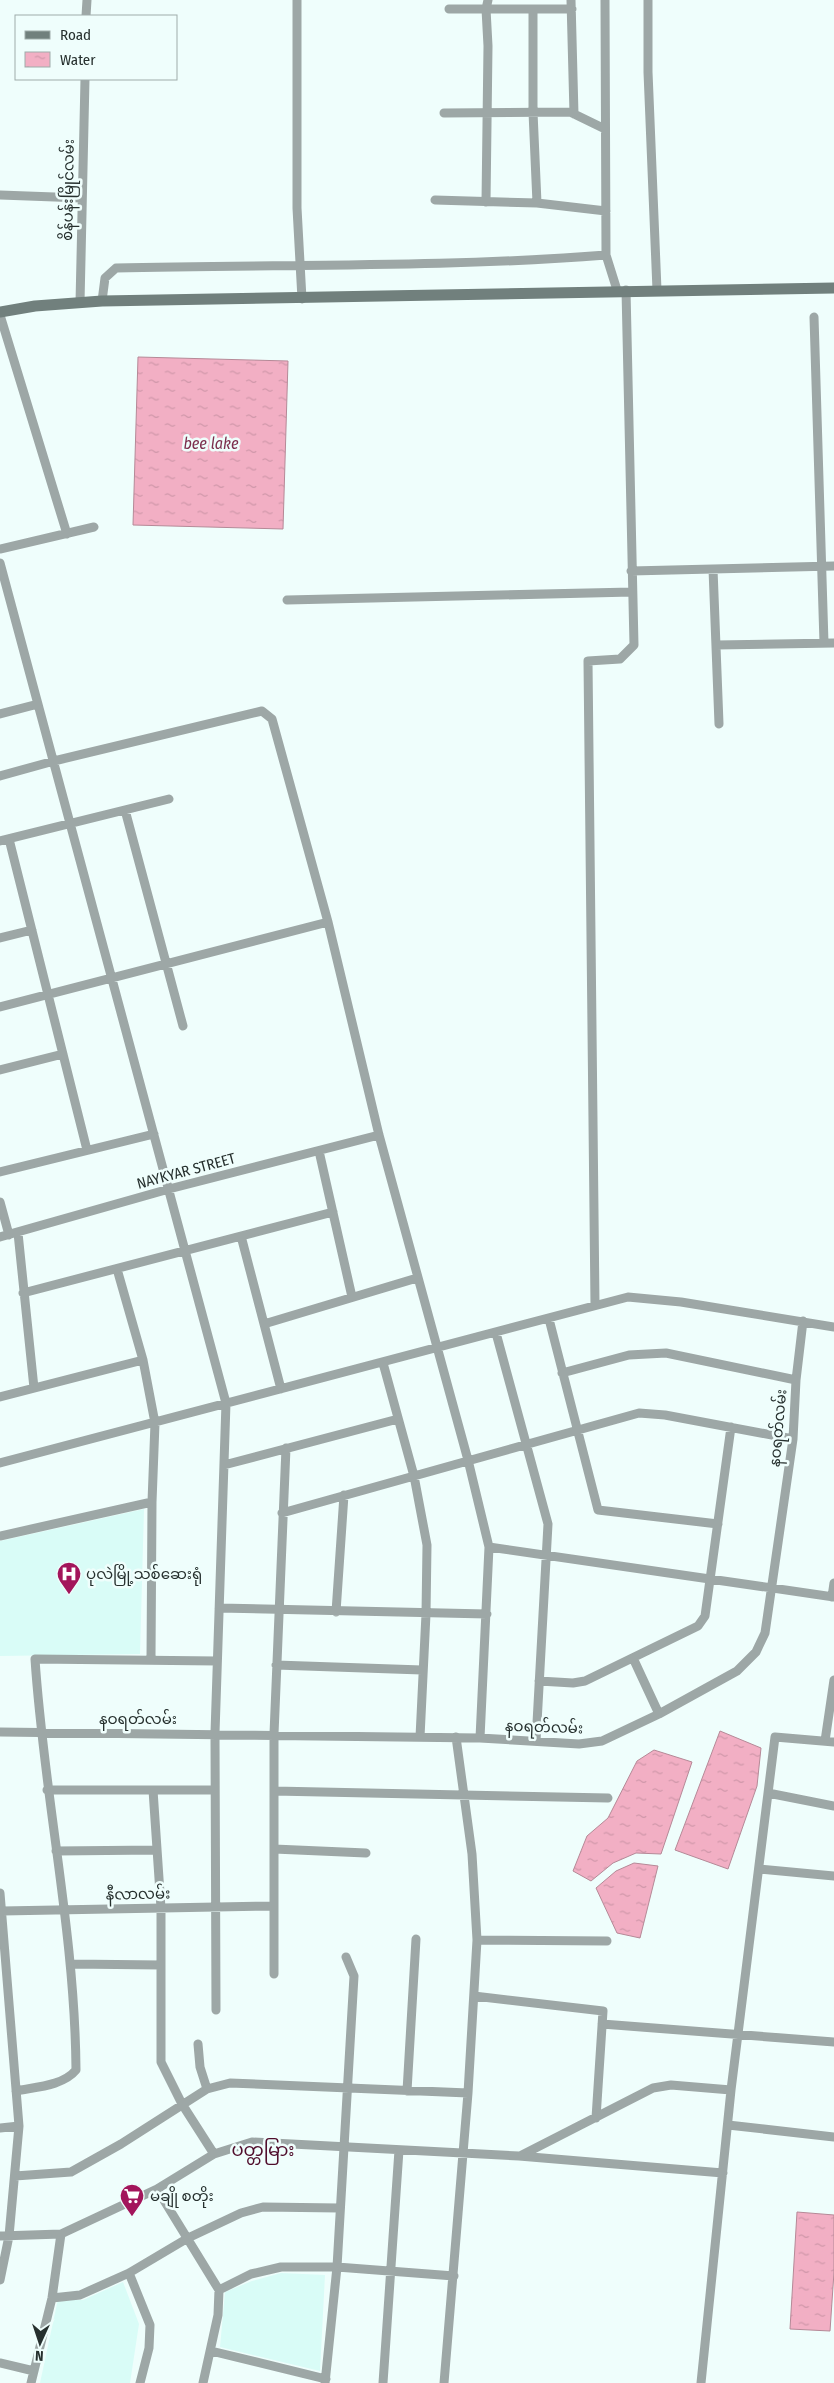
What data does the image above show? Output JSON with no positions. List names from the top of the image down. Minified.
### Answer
{"streets":{"street":["စိန်ပန်းမြိုင်လမ်း","NAYKYAR STREET","နဝရတ်လမ်း","နီလာလမ်း"]},"districts":["ပတ္တမြား"],"water":["bee lake"],"places":{"hospital":["ပုလဲမြို့သစ်ဆေးရုံ"],"supermarket":["မချို စတိုး"]},"legend":["Road","Water"],"north":"bottom"}
